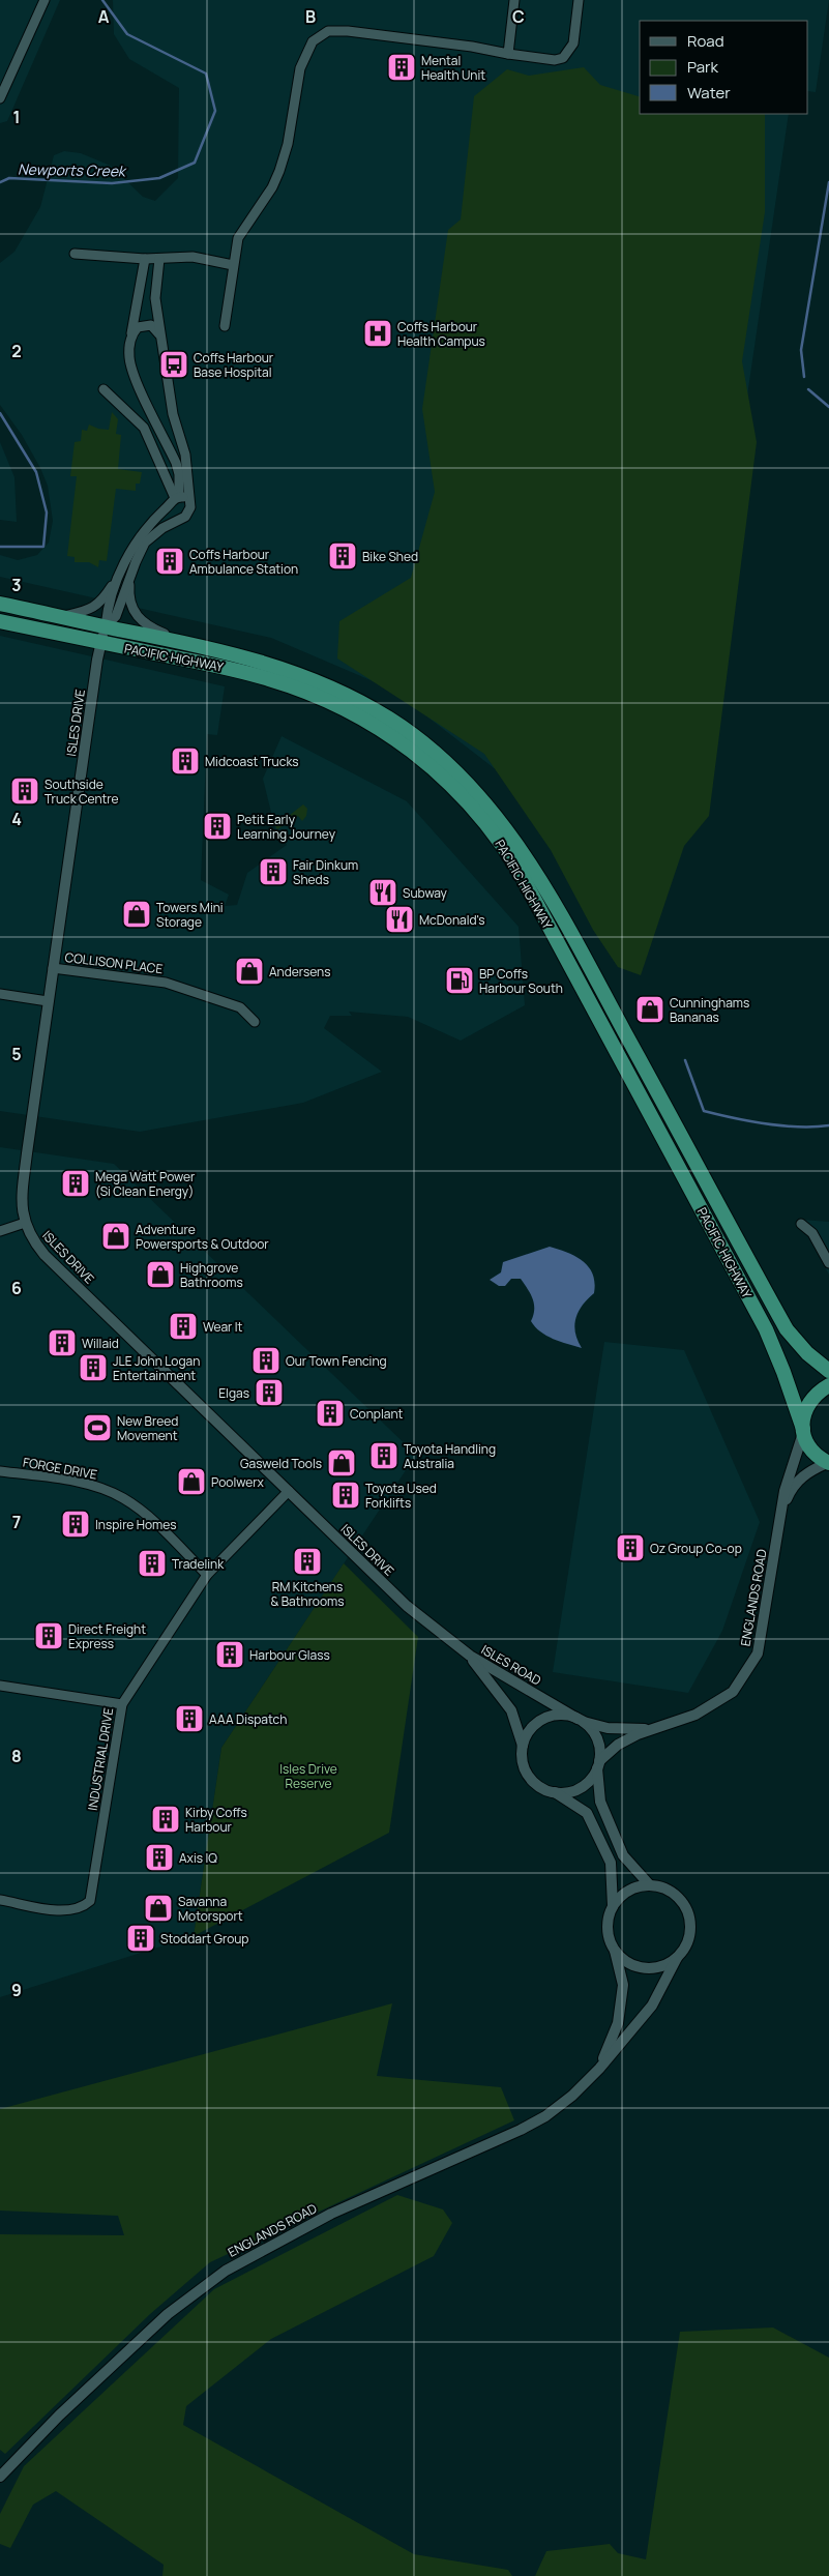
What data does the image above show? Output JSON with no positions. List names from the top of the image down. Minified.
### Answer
{"streets":{"highway":["PACIFIC HIGHWAY"],"street":["ISLES DRIVE","COLLISON PLACE","FORGE DRIVE","ENGLANDS ROAD","ISLES ROAD","INDUSTRIAL DRIVE"]},"crossings":[["PACIFIC HIGHWAY","ISLES DRIVE"],["ISLES DRIVE","COLLISON PLACE"],["ISLES DRIVE","ISLES ROAD"],["ISLES DRIVE","INDUSTRIAL DRIVE"],["FORGE DRIVE","INDUSTRIAL DRIVE"],["ENGLANDS ROAD","ISLES ROAD"]],"water":["Newports Creek"],"parks":["Isles Drive Reserve"],"places":{"building":["Mental Health Unit","Bike Shed","Coffs Harbour Ambulance Station","Midcoast Trucks","Southside Truck Centre","Petit Early Learning Journey","Fair Dinkum Sheds","Mega Watt Power (Si Clean Energy)","Wear It","Willaid","Our Town Fencing","JLE John Logan Entertainment","Elgas","Conplant","Toyota Handling Australia","Toyota Used Forklifts","Inspire Homes","Oz Group Co-op","RM Kitchens & Bathrooms","Tradelink","Direct Freight Express","Harbour Glass","AAA Dispatch","Kirby Coffs Harbour","Axis IQ","Stoddart Group"],"hospital":["Coffs Harbour Health Campus"],"bus stop":["Coffs Harbour Base Hospital"],"restaurant":["Subway","McDonald's"],"shop":["Towers Mini Storage","Andersens","Cunninghams Bananas","Adventure Powersports & Outdoor","Highgrove Bathrooms","Gasweld Tools","Poolwerx","Savanna Motorsport"],"fuel station":["BP Coffs Harbour South"],"sports":["New Breed Movement"]},"legend":["Road","Park","Water"],"grid":{"columns":["A","B","C"],"rows":["1","2","3","4","5","6","7","8","9"]}}
